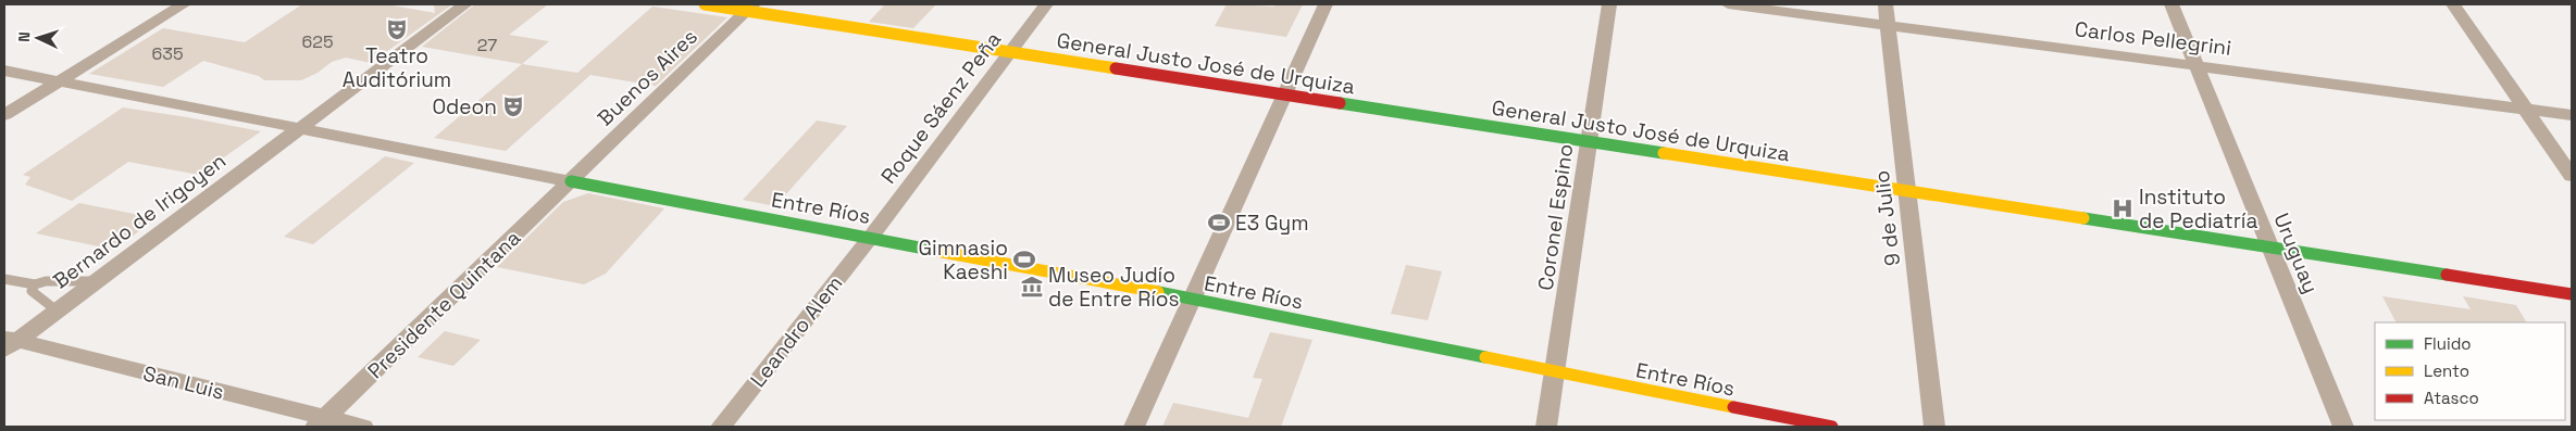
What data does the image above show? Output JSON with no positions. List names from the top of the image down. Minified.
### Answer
{"streets":{"street":["Carlos Pellegrini","General Justo José de Urquiza","Buenos Aires","Roque Sáenz Peña","Entre Ríos","Coronel Espino","9 de Julio","Bernardo de Irigoyen","Uruguay","Presidente Quintana","Leandro Alem","San Luis"]},"crossings":[["Carlos Pellegrini","9 de Julio"],["Carlos Pellegrini","Uruguay"],["General Justo José de Urquiza","Buenos Aires"],["General Justo José de Urquiza","Roque Sáenz Peña"],["General Justo José de Urquiza","Coronel Espino"],["General Justo José de Urquiza","9 de Julio"],["General Justo José de Urquiza","Uruguay"],["Buenos Aires","Entre Ríos"],["Buenos Aires","Presidente Quintana"],["Roque Sáenz Peña","Entre Ríos"],["Roque Sáenz Peña","Leandro Alem"],["Entre Ríos","Coronel Espino"],["Entre Ríos","Presidente Quintana"],["Entre Ríos","Leandro Alem"],["Bernardo de Irigoyen","San Luis"],["Presidente Quintana","San Luis"]],"places":{"theatre":["Teatro Auditórium","Odeon"],"hospital":["Instituto de Pediatría"],"sports":["E3 Gym","Gimnasio Kaeshi"],"museum":["Museo Judío de Entre Ríos"]},"house_numbers":["625","27","635"],"legend":["Fluido","Lento","Atasco"],"north":"left"}
